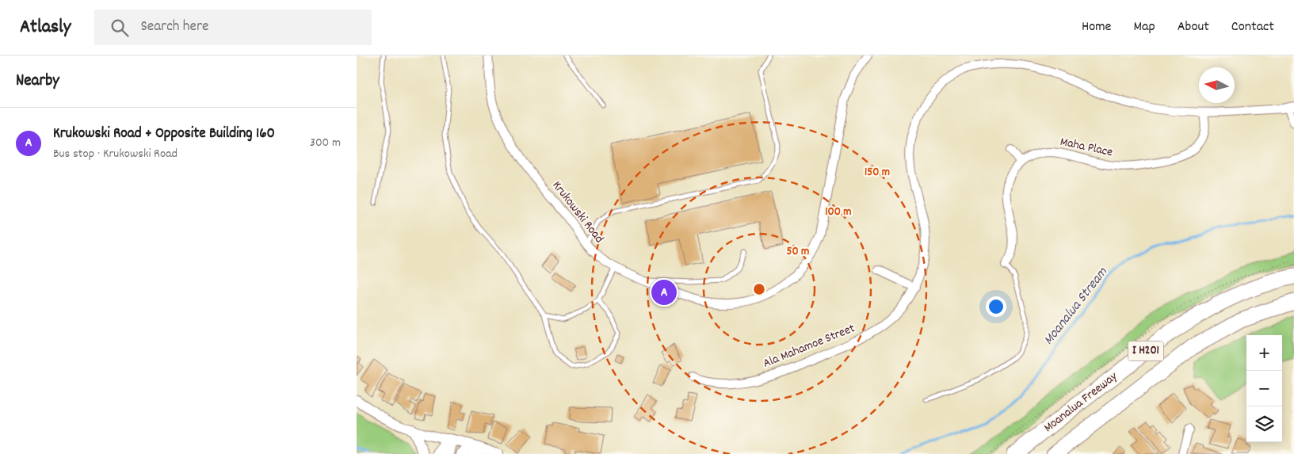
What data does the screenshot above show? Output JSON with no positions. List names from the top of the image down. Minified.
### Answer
{"streets":{"highway":["I H201","Moanalua Freeway"],"street":["Maha Place","Krukowski Road","Ala Mahamoe Street"]},"crossings":[["Maha Place","Ala Mahamoe Street"]],"water":["Moanalua Stream"],"north":"left","page":{"header":"Atlasly","search":"Search here","nav":["Home","Map","About","Contact"],"heading":"Nearby","list":[{"mark":"A","name":"Krukowski Road + Opposite Building 160","note":"Bus stop · Krukowski Road","value":"300 m"}],"pins":"A","map_buttons":["+","−"]},"rings":["150 m","100 m","50 m"]}
